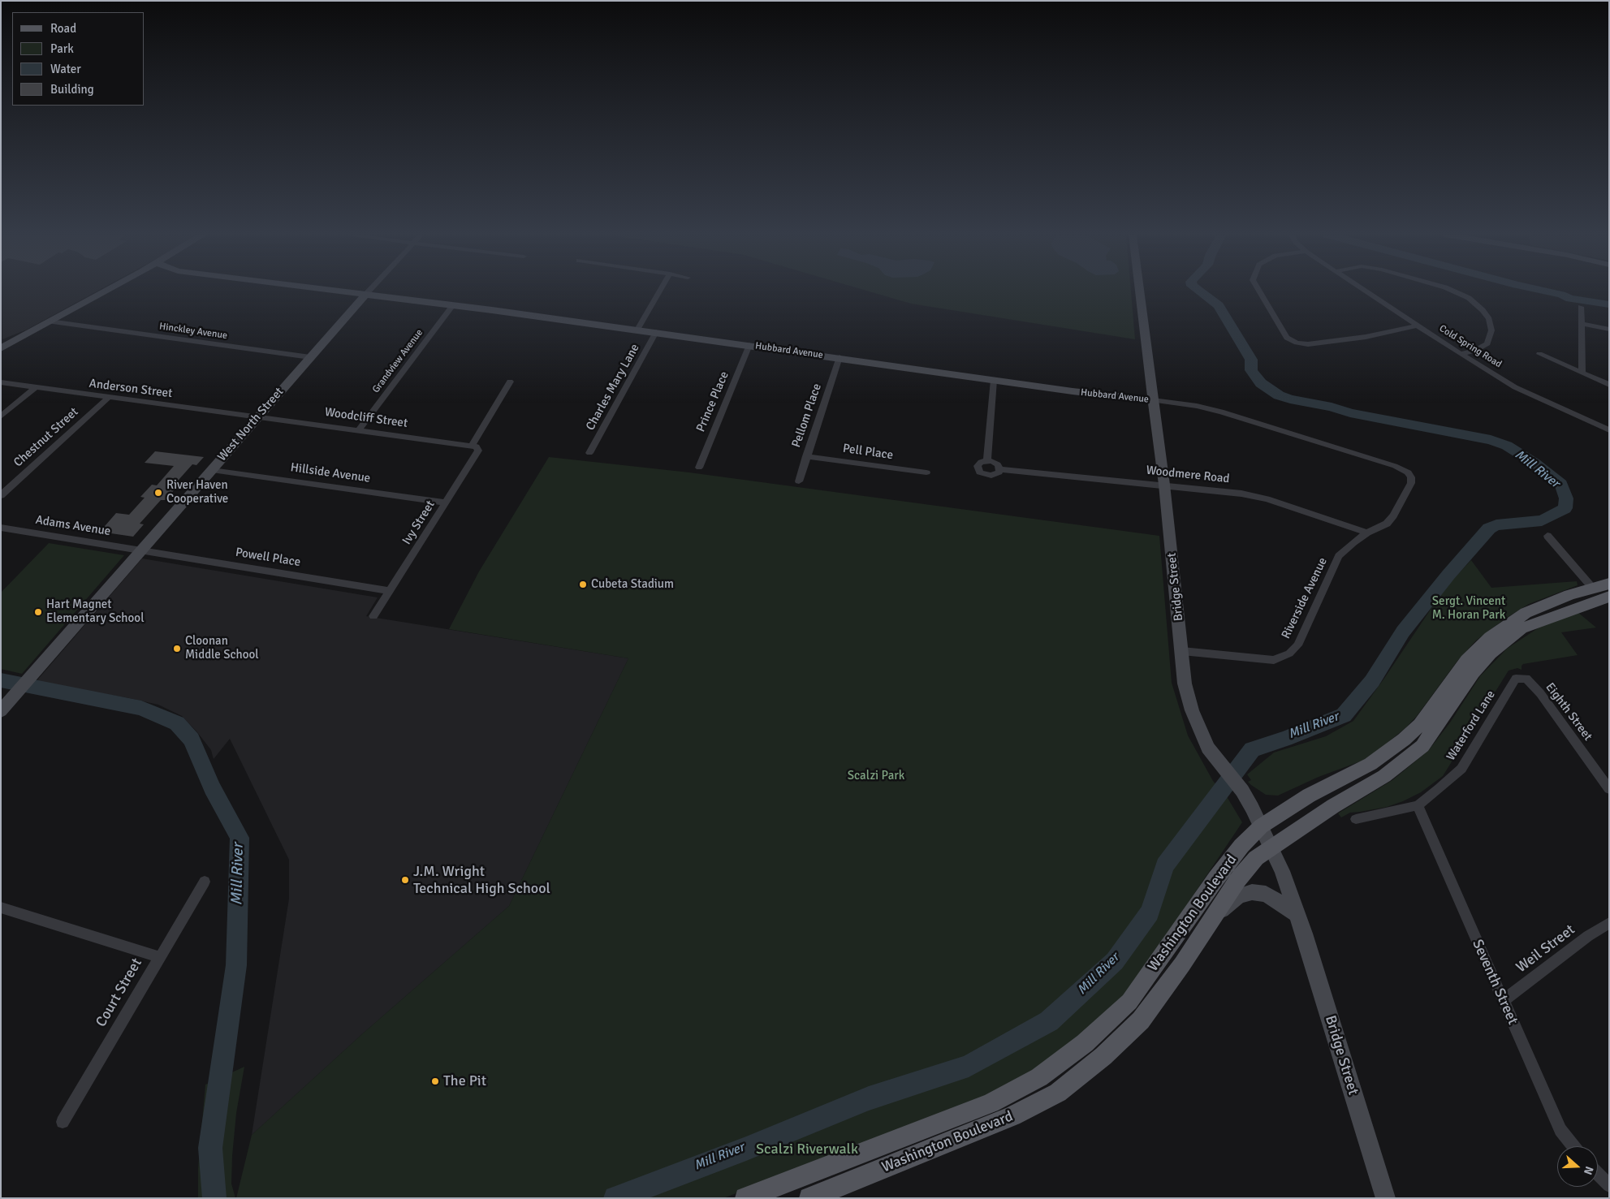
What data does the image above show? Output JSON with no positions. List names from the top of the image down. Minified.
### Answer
{"streets":{"main road":["Bridge Street","Washington Boulevard"],"street":["Hinckley Avenue","Cold Spring Road","Hubbard Avenue","Grandview Avenue","Charles Mary Lane","Anderson Street","Prince Place","Pellom Place","Woodcliff Street","West North Street","Chestnut Street","Pell Place","Hillside Avenue","Woodmere Road","Ivy Street","Adams Avenue","Powell Place","Riverside Avenue","Eighth Street","Waterford Lane","Weil Street","Seventh Street","Court Street"]},"crossings":[["Hinckley Avenue","West North Street"],["Hubbard Avenue","Grandview Avenue"],["Hubbard Avenue","Charles Mary Lane"],["Hubbard Avenue","Prince Place"],["Hubbard Avenue","Pellom Place"],["Hubbard Avenue","West North Street"],["Hubbard Avenue","Woodmere Road"],["Hubbard Avenue","Bridge Street"],["Hubbard Avenue","Riverside Avenue"],["Grandview Avenue","Woodcliff Street"],["Anderson Street","Woodcliff Street"],["Anderson Street","West North Street"],["Anderson Street","Chestnut Street"],["Pellom Place","Pell Place"],["Woodcliff Street","West North Street"],["Woodcliff Street","Ivy Street"],["West North Street","Hillside Avenue"],["West North Street","Adams Avenue"],["West North Street","Powell Place"],["Hillside Avenue","Ivy Street"],["Woodmere Road","Bridge Street"],["Woodmere Road","Riverside Avenue"],["Ivy Street","Powell Place"],["Adams Avenue","Powell Place"],["Bridge Street","Riverside Avenue"],["Bridge Street","Washington Boulevard"],["Eighth Street","Waterford Lane"],["Waterford Lane","Seventh Street"],["Weil Street","Seventh Street"]],"water":["Mill River"],"parks":["Sergt. Vincent M. Horan Park","Scalzi Park","Scalzi Riverwalk"],"places":["River Haven Cooperative","Cubeta Stadium","Hart Magnet Elementary School","Cloonan Middle School","J.M. Wright Technical High School","The Pit"],"legend":["Road","Park","Water","Building"],"north":"right"}
